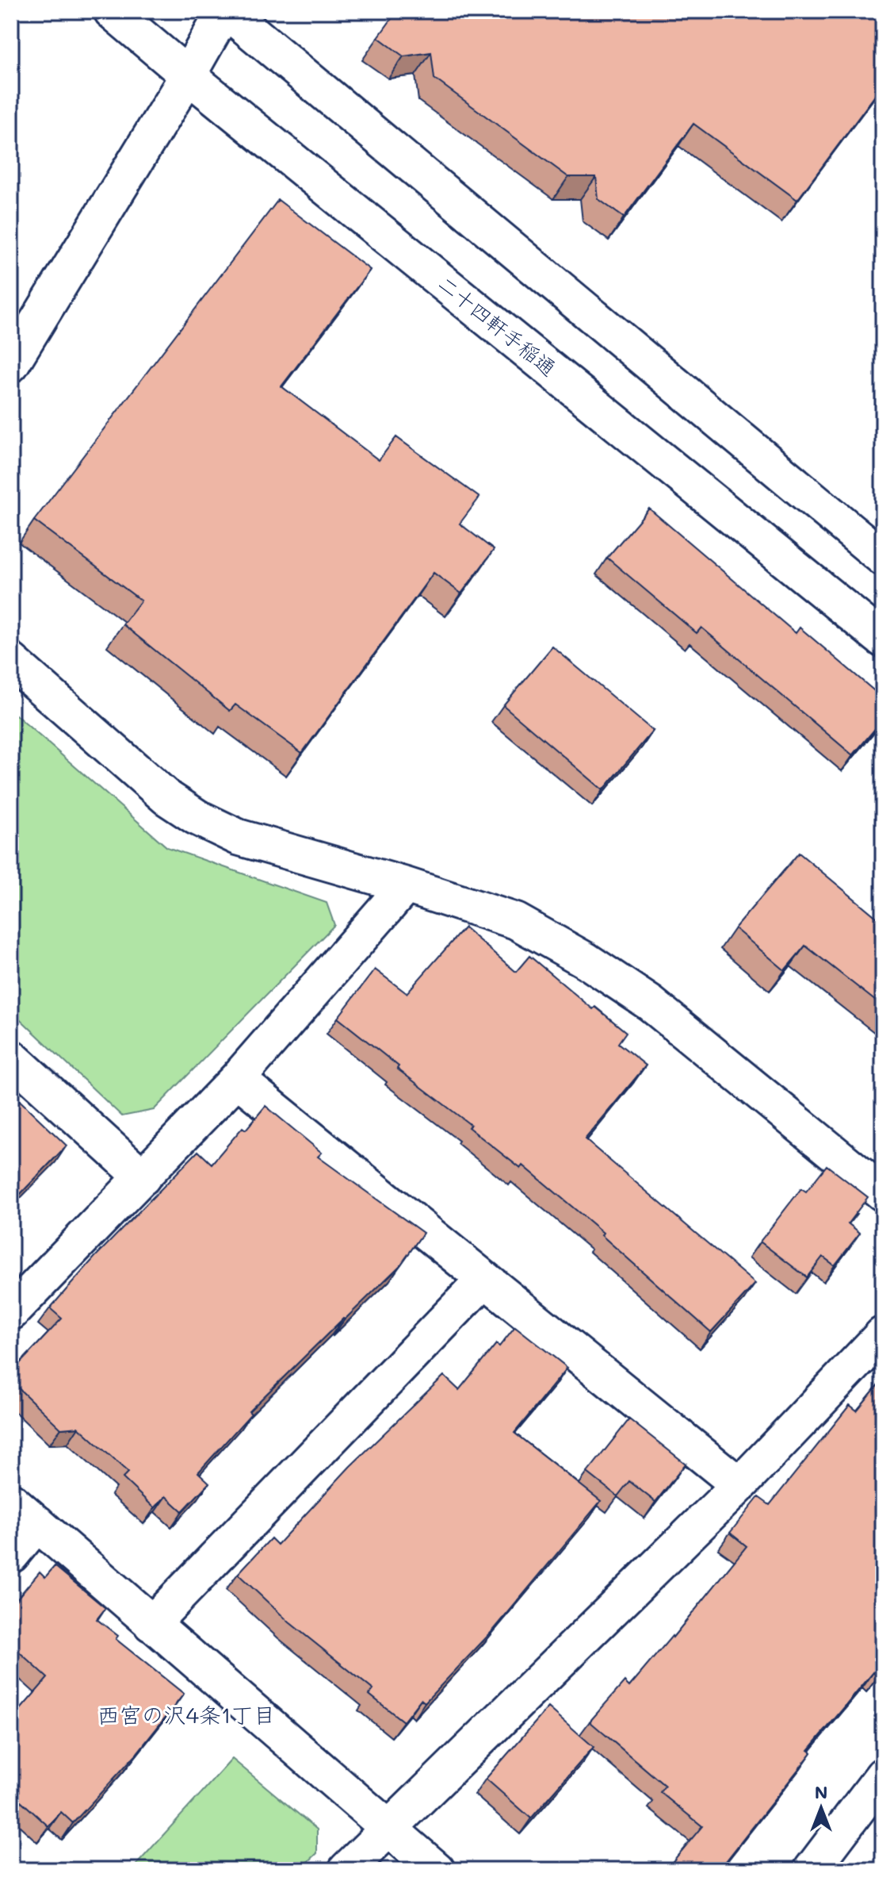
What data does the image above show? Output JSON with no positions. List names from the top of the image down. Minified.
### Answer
{"streets":{"street":["二十四軒手稲通"]},"districts":["西宮の沢4条1丁目"],"north":"top"}
